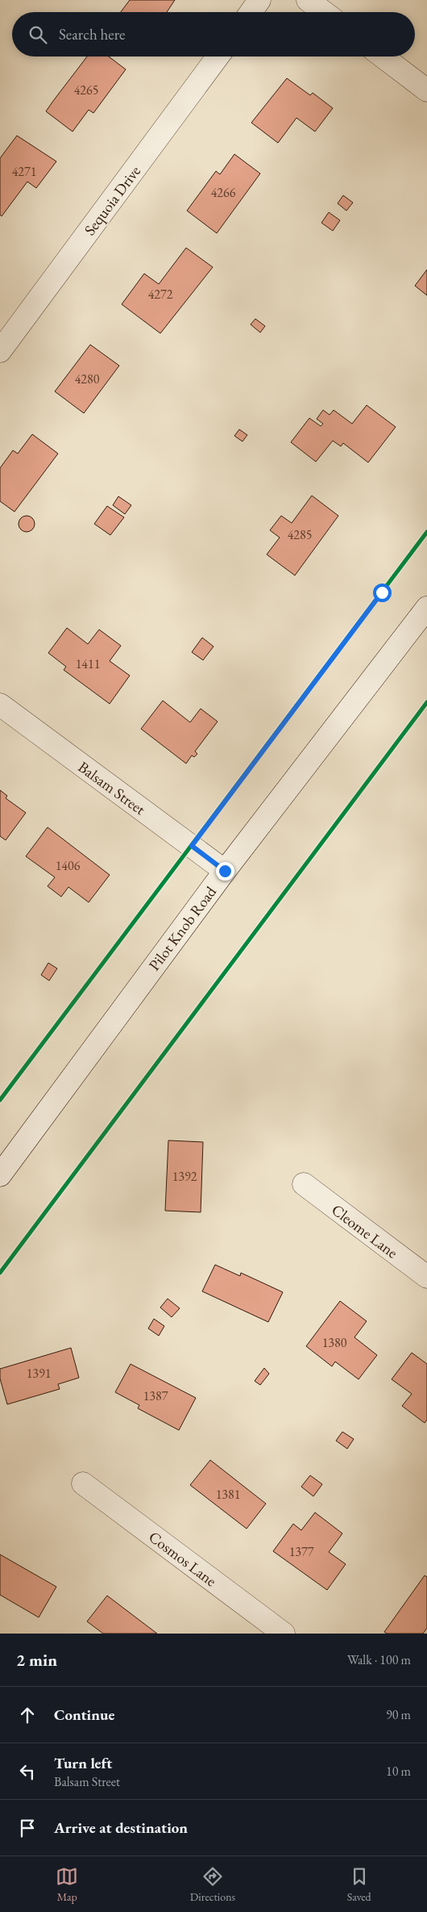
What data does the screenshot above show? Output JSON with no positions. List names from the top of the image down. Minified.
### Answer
{"streets":{"street":["Sequoia Drive","Balsam Street","Pilot Knob Road","Cleome Lane","Cosmos Lane"]},"crossings":[["Balsam Street","Pilot Knob Road"]],"house_numbers":["4265","4271","4266","4272","4280","4285","1411","1406","1392","1380","1391","1387","1381","1377"],"page":{"search":"Search here","heading":["2 min","Walk · 100 m"],"list":[["Continue","90 m"],["Turn left","Balsam Street","10 m"],"Arrive at destination"],"nav":["Map","Directions","Saved"]}}
